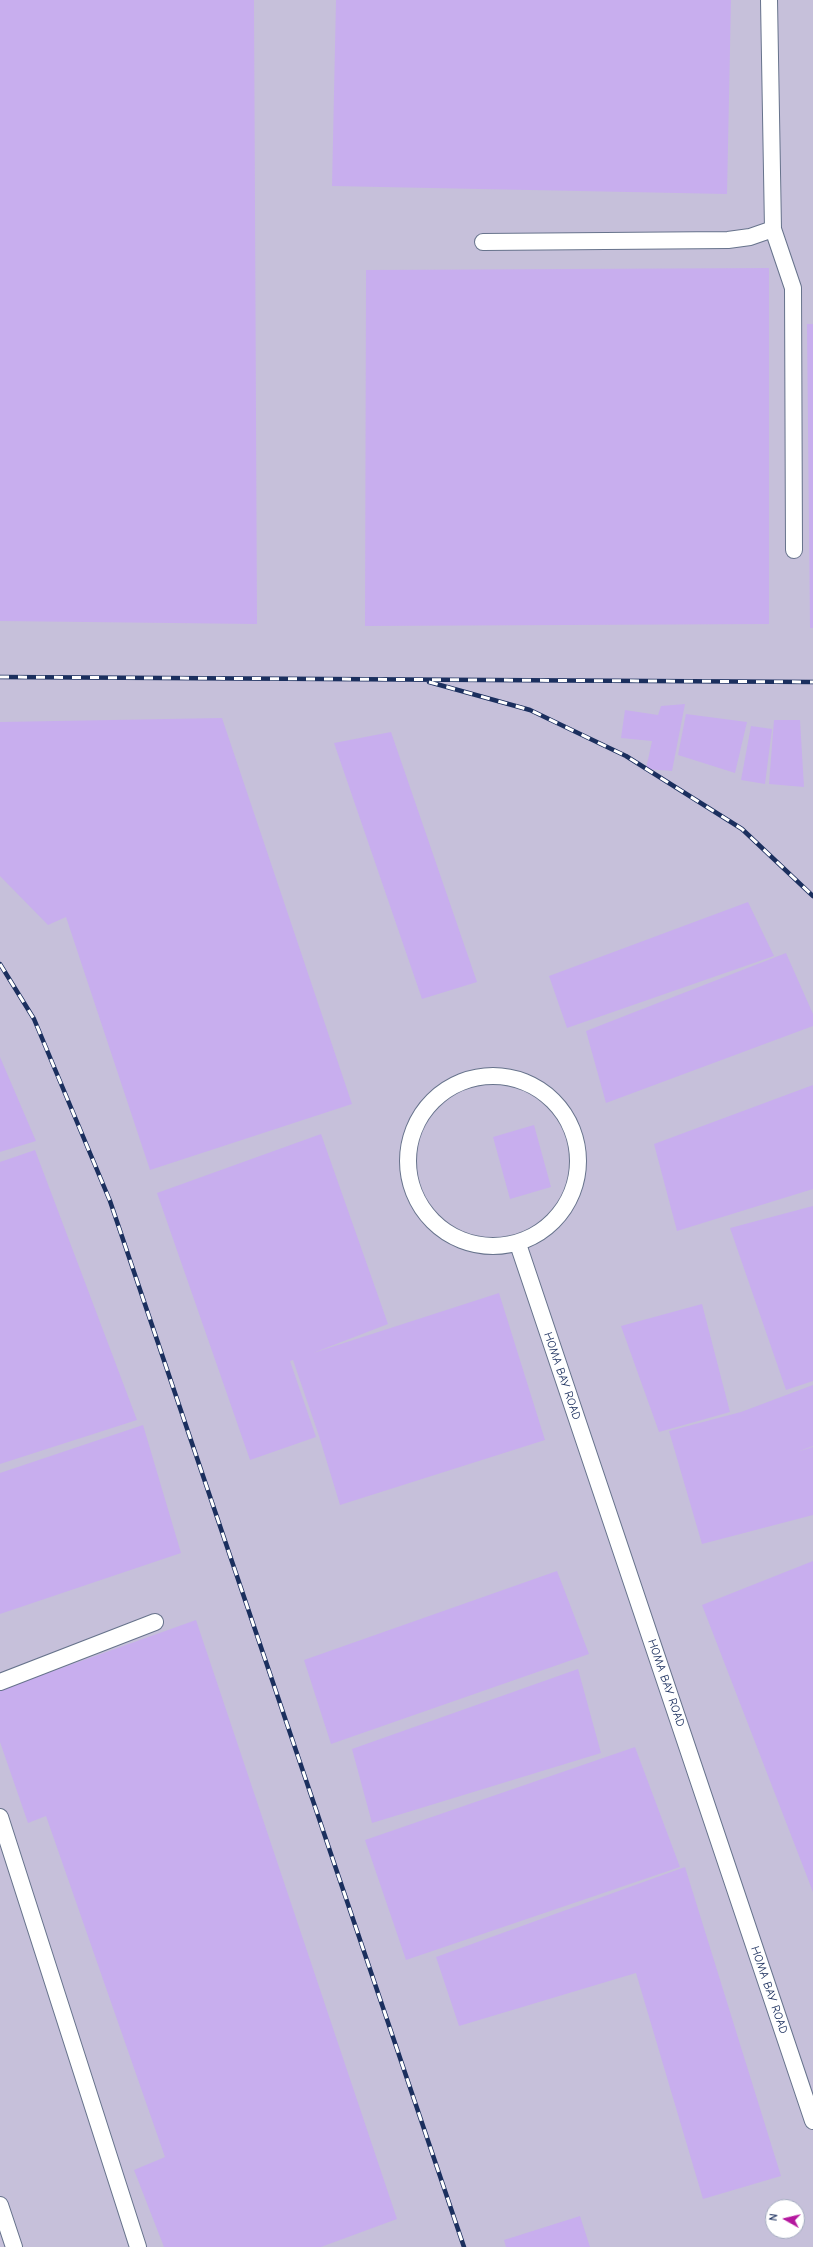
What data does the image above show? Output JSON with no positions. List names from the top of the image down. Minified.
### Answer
{"streets":{"lane":["HOMA BAY ROAD"]},"north":"left"}
